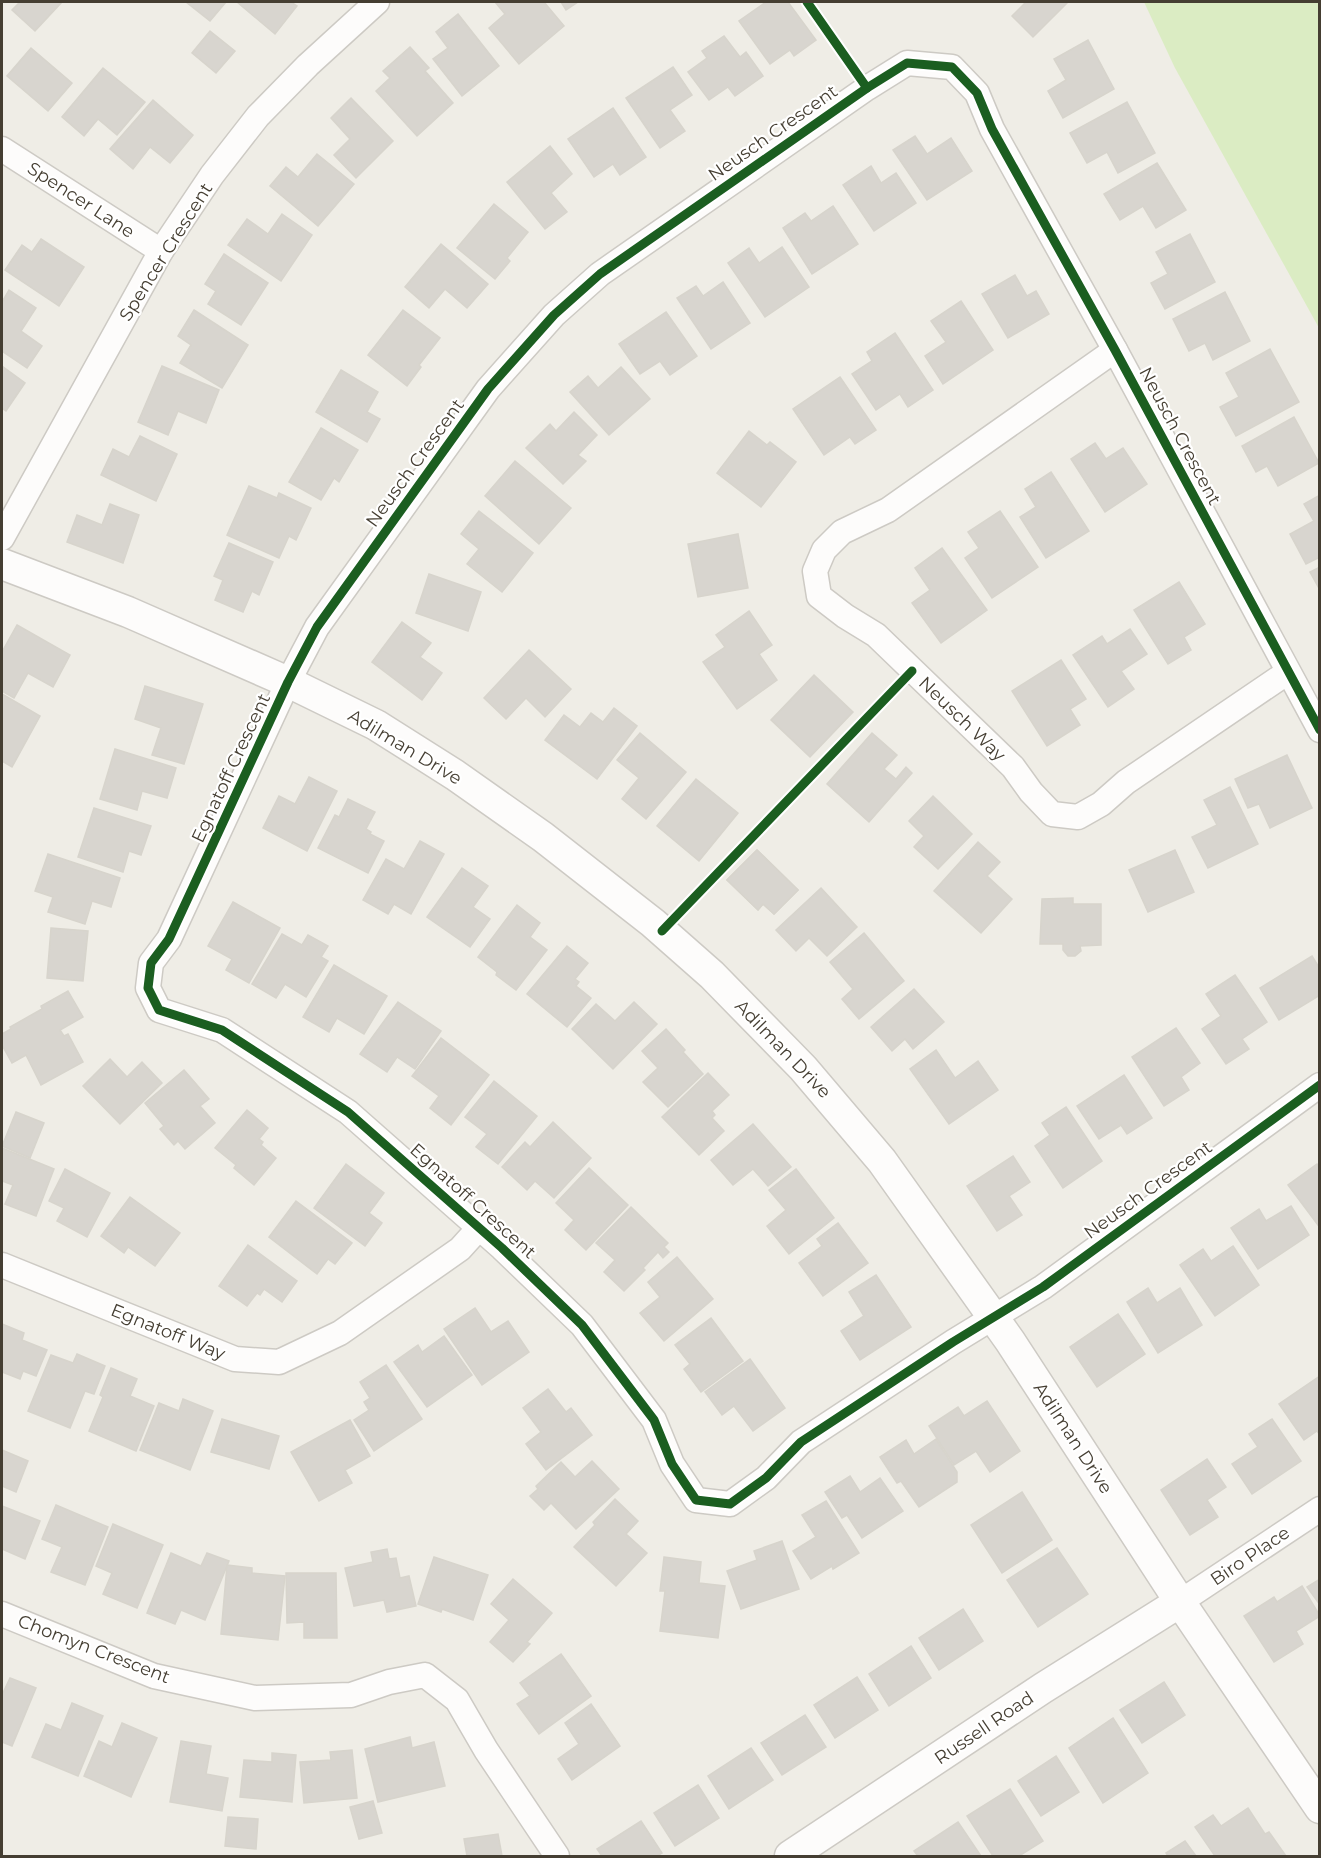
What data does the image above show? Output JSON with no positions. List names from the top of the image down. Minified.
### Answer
{"streets":{"street":["Neusch Crescent","Spencer Lane","Spencer Crescent","Neusch Way","Adilman Drive","Egnatoff Crescent","Egnatoff Way","Biro Place","Chomyn Crescent","Russell Road"]},"crossings":[["Neusch Crescent","Neusch Way"],["Neusch Crescent","Adilman Drive"],["Neusch Crescent","Egnatoff Crescent"],["Spencer Lane","Spencer Crescent"],["Adilman Drive","Egnatoff Crescent"],["Adilman Drive","Biro Place"],["Adilman Drive","Russell Road"],["Egnatoff Crescent","Egnatoff Way"],["Biro Place","Russell Road"]]}
